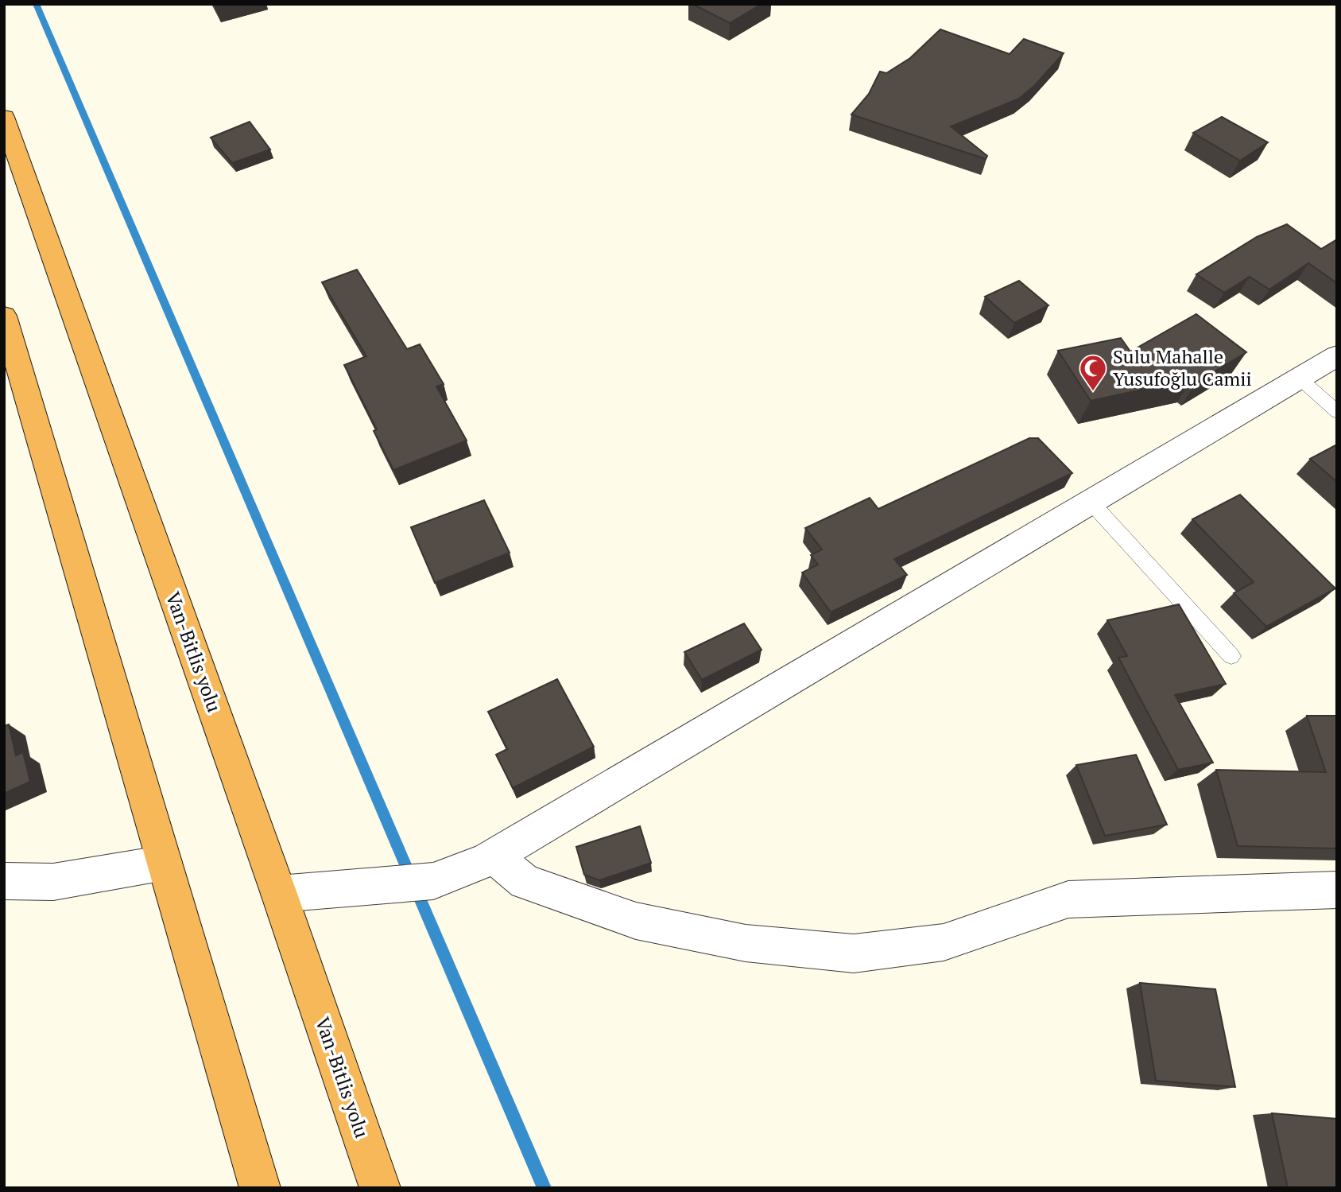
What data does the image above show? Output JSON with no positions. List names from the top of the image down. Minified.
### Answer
{"streets":{"highway":["Van-Bitlis yolu"]},"places":{"mosque":["Sulu Mahalle Yusufoğlu Camii"]}}
